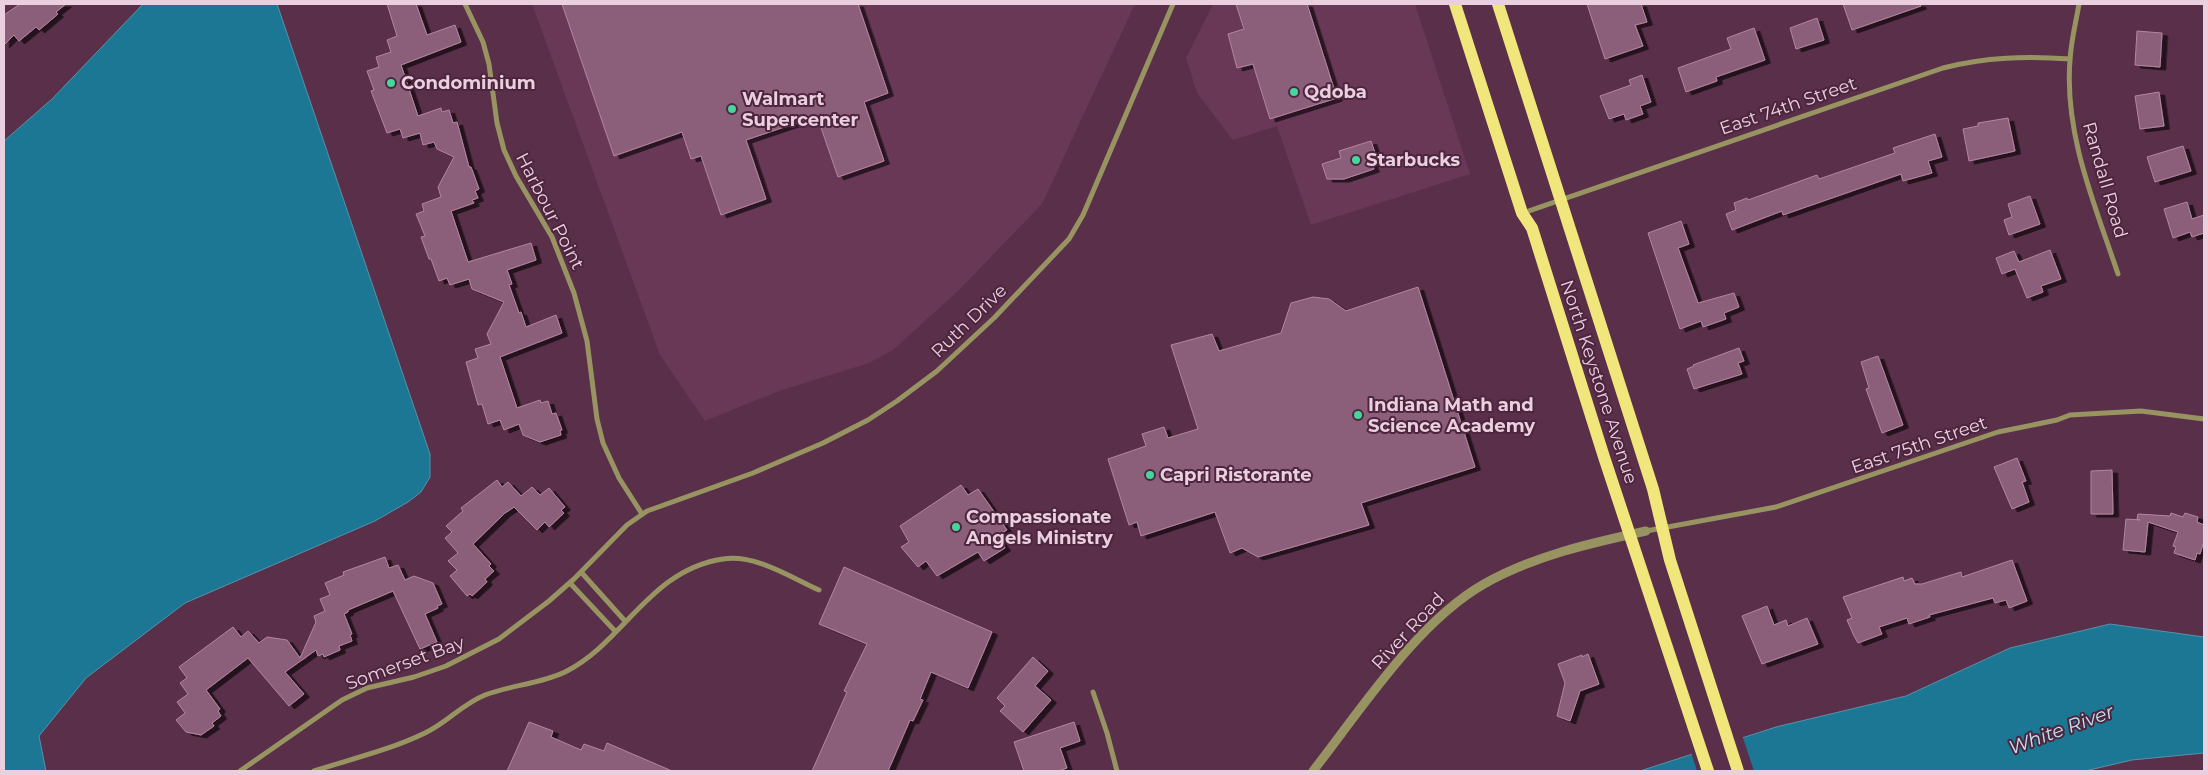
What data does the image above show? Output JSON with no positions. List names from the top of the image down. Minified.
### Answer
{"streets":{"main road":["North Keystone Avenue"],"street":["East 74th Street","Randall Road","Harbour Point","Ruth Drive","East 75th Street","River Road","Somerset Bay"]},"crossings":[["East 74th Street","Randall Road"],["East 74th Street","North Keystone Avenue"],["Harbour Point","Ruth Drive"],["Harbour Point","Somerset Bay"],["Ruth Drive","Somerset Bay"],["North Keystone Avenue","East 75th Street"],["North Keystone Avenue","River Road"],["East 75th Street","River Road"]],"water":["White River"],"places":["Condominium","Qdoba","Walmart Supercenter","Starbucks","Indiana Math and Science Academy","Capri Ristorante","Compassionate Angels Ministry"]}
